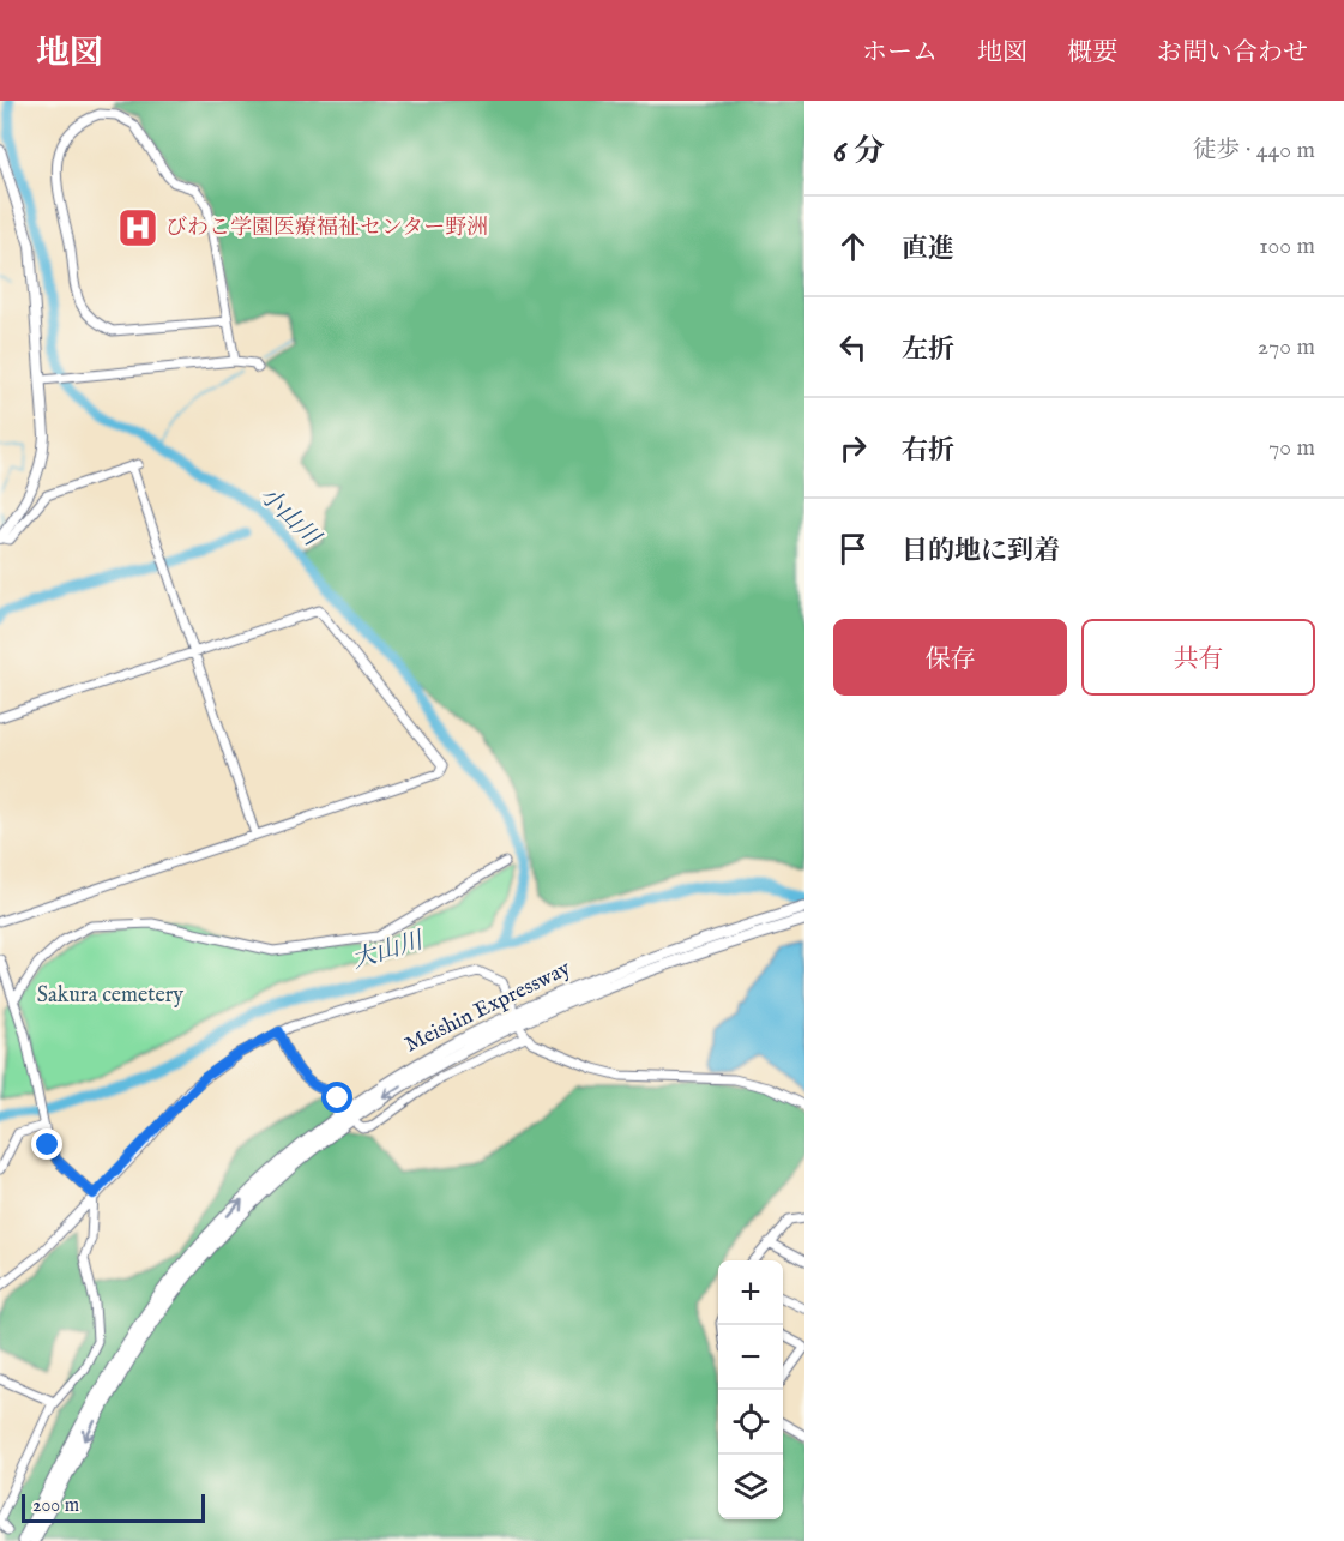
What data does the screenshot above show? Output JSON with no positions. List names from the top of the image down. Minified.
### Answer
{"streets":{"highway":["Meishin Expressway"]},"water":["小山川","大山川"],"parks":["Sakura cemetery"],"places":{"hospital":["びわこ学園医療福祉センター野洲"]},"scale_bar":"200 m","page":{"header":"地図","nav":["ホーム","地図","概要","お問い合わせ"],"heading":["6 分","徒歩 · 440 m"],"list":[["直進","100 m"],["左折","270 m"],["右折","70 m"],"目的地に到着"],"buttons":["保存","共有"],"map_buttons":["+","−"],"scale":"200 m"}}
